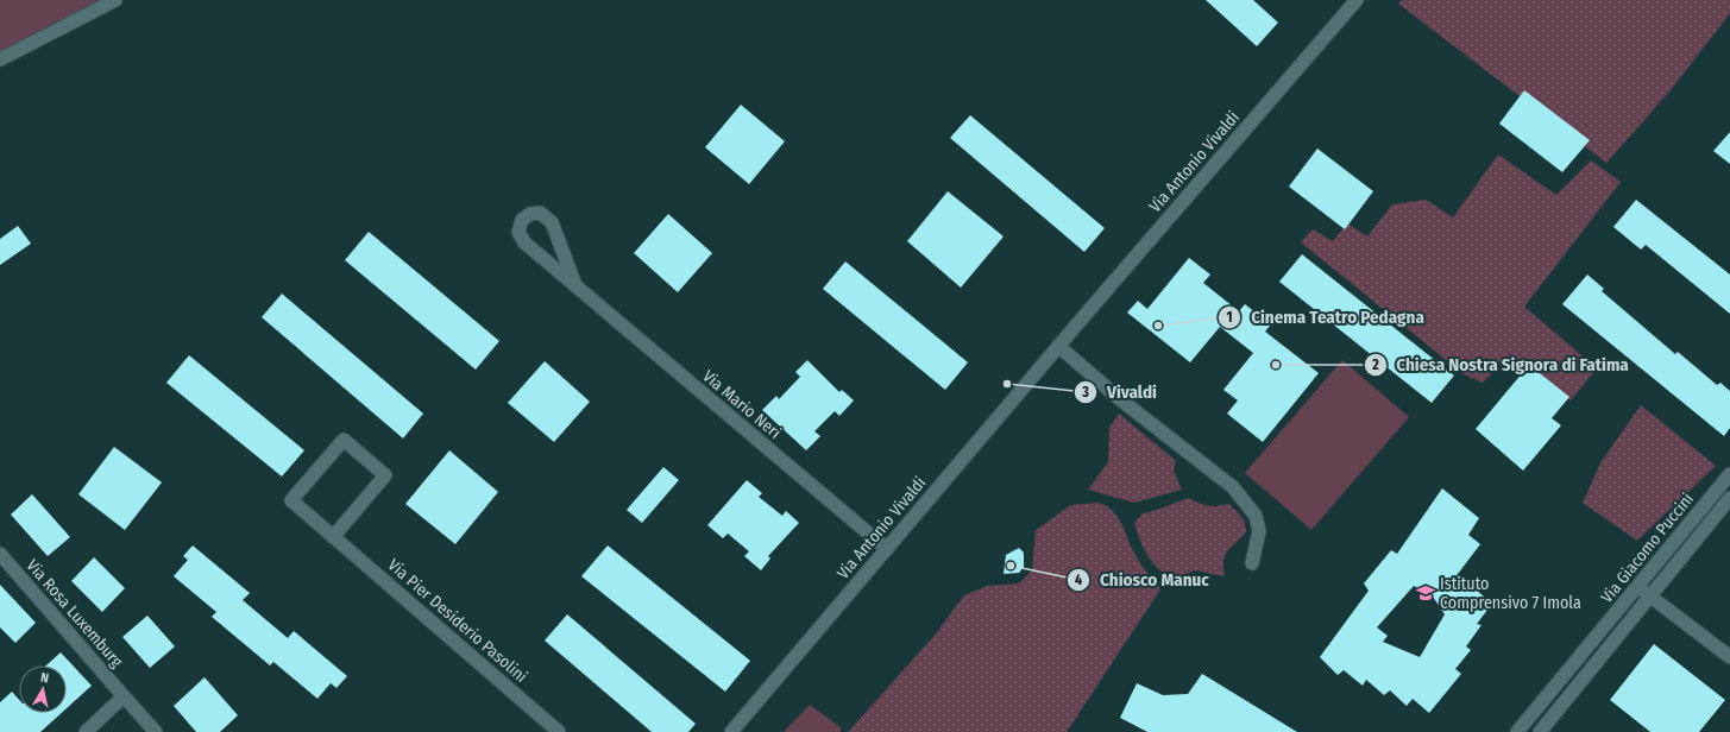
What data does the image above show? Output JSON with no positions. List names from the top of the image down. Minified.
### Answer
{"streets":{"street":["Via Antonio Vivaldi","Via Mario Neri","Via Giacomo Puccini","Via Rosa Luxemburg","Via Pier Desiderio Pasolini"]},"crossings":[["Via Antonio Vivaldi","Via Mario Neri"]],"places":{"other":["Cinema Teatro Pedagna","Chiesa Nostra Signora di Fatima","Vivaldi","Chiosco Manuc"],"school or university":["Istituto Comprensivo 7 Imola"]},"north":"top"}
